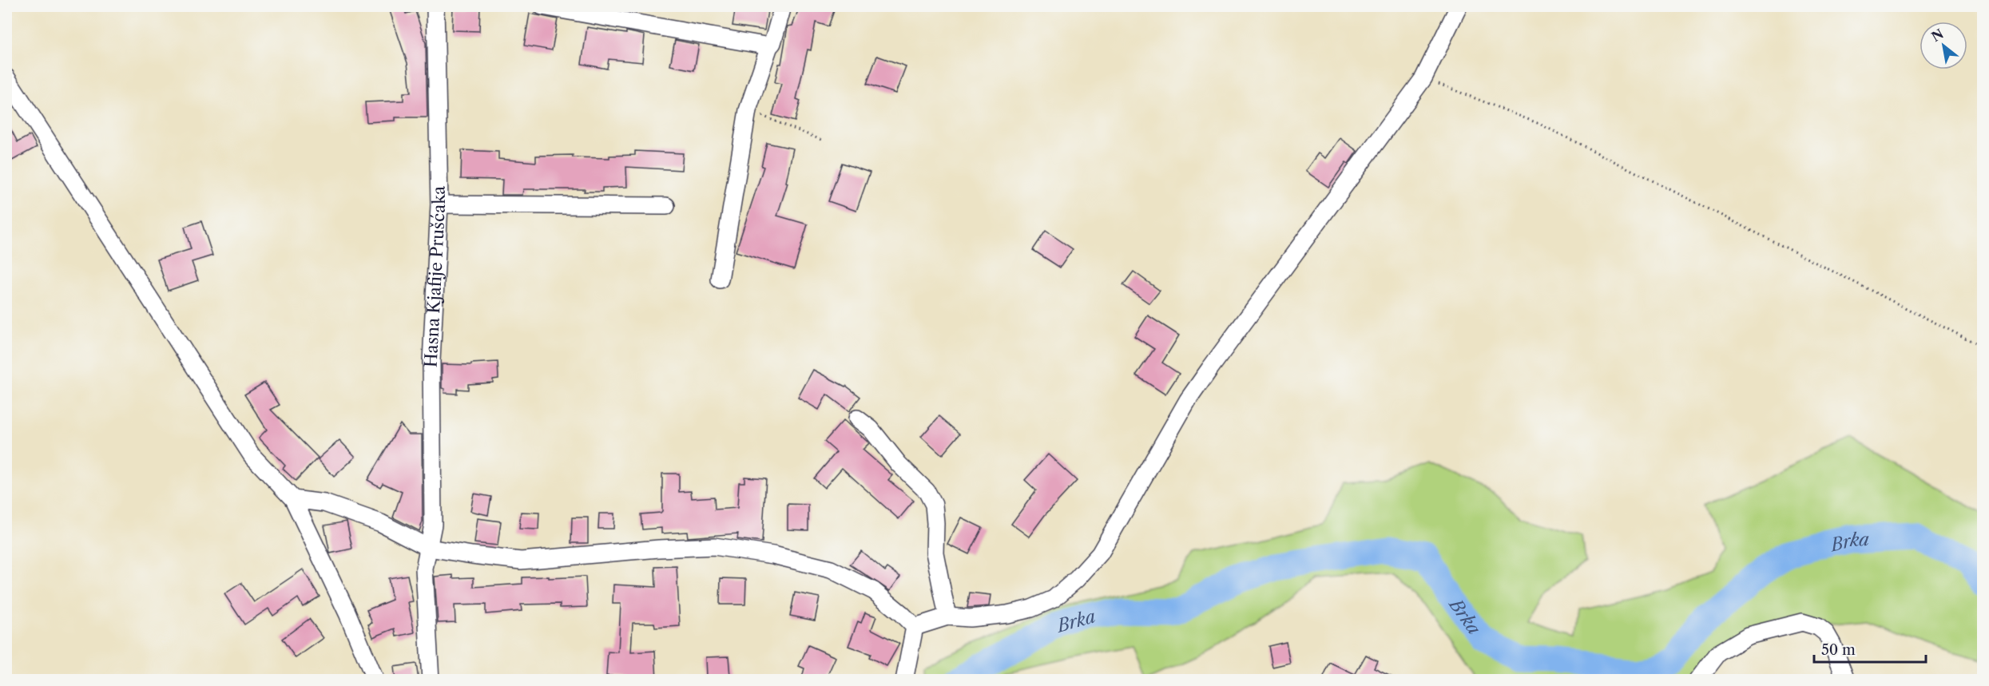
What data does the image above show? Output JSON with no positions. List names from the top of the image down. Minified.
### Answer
{"streets":{"street":["Hasna Kjafije Prušćaka"]},"water":["Brka"],"scale_bar":"50 m","north":"top left"}
